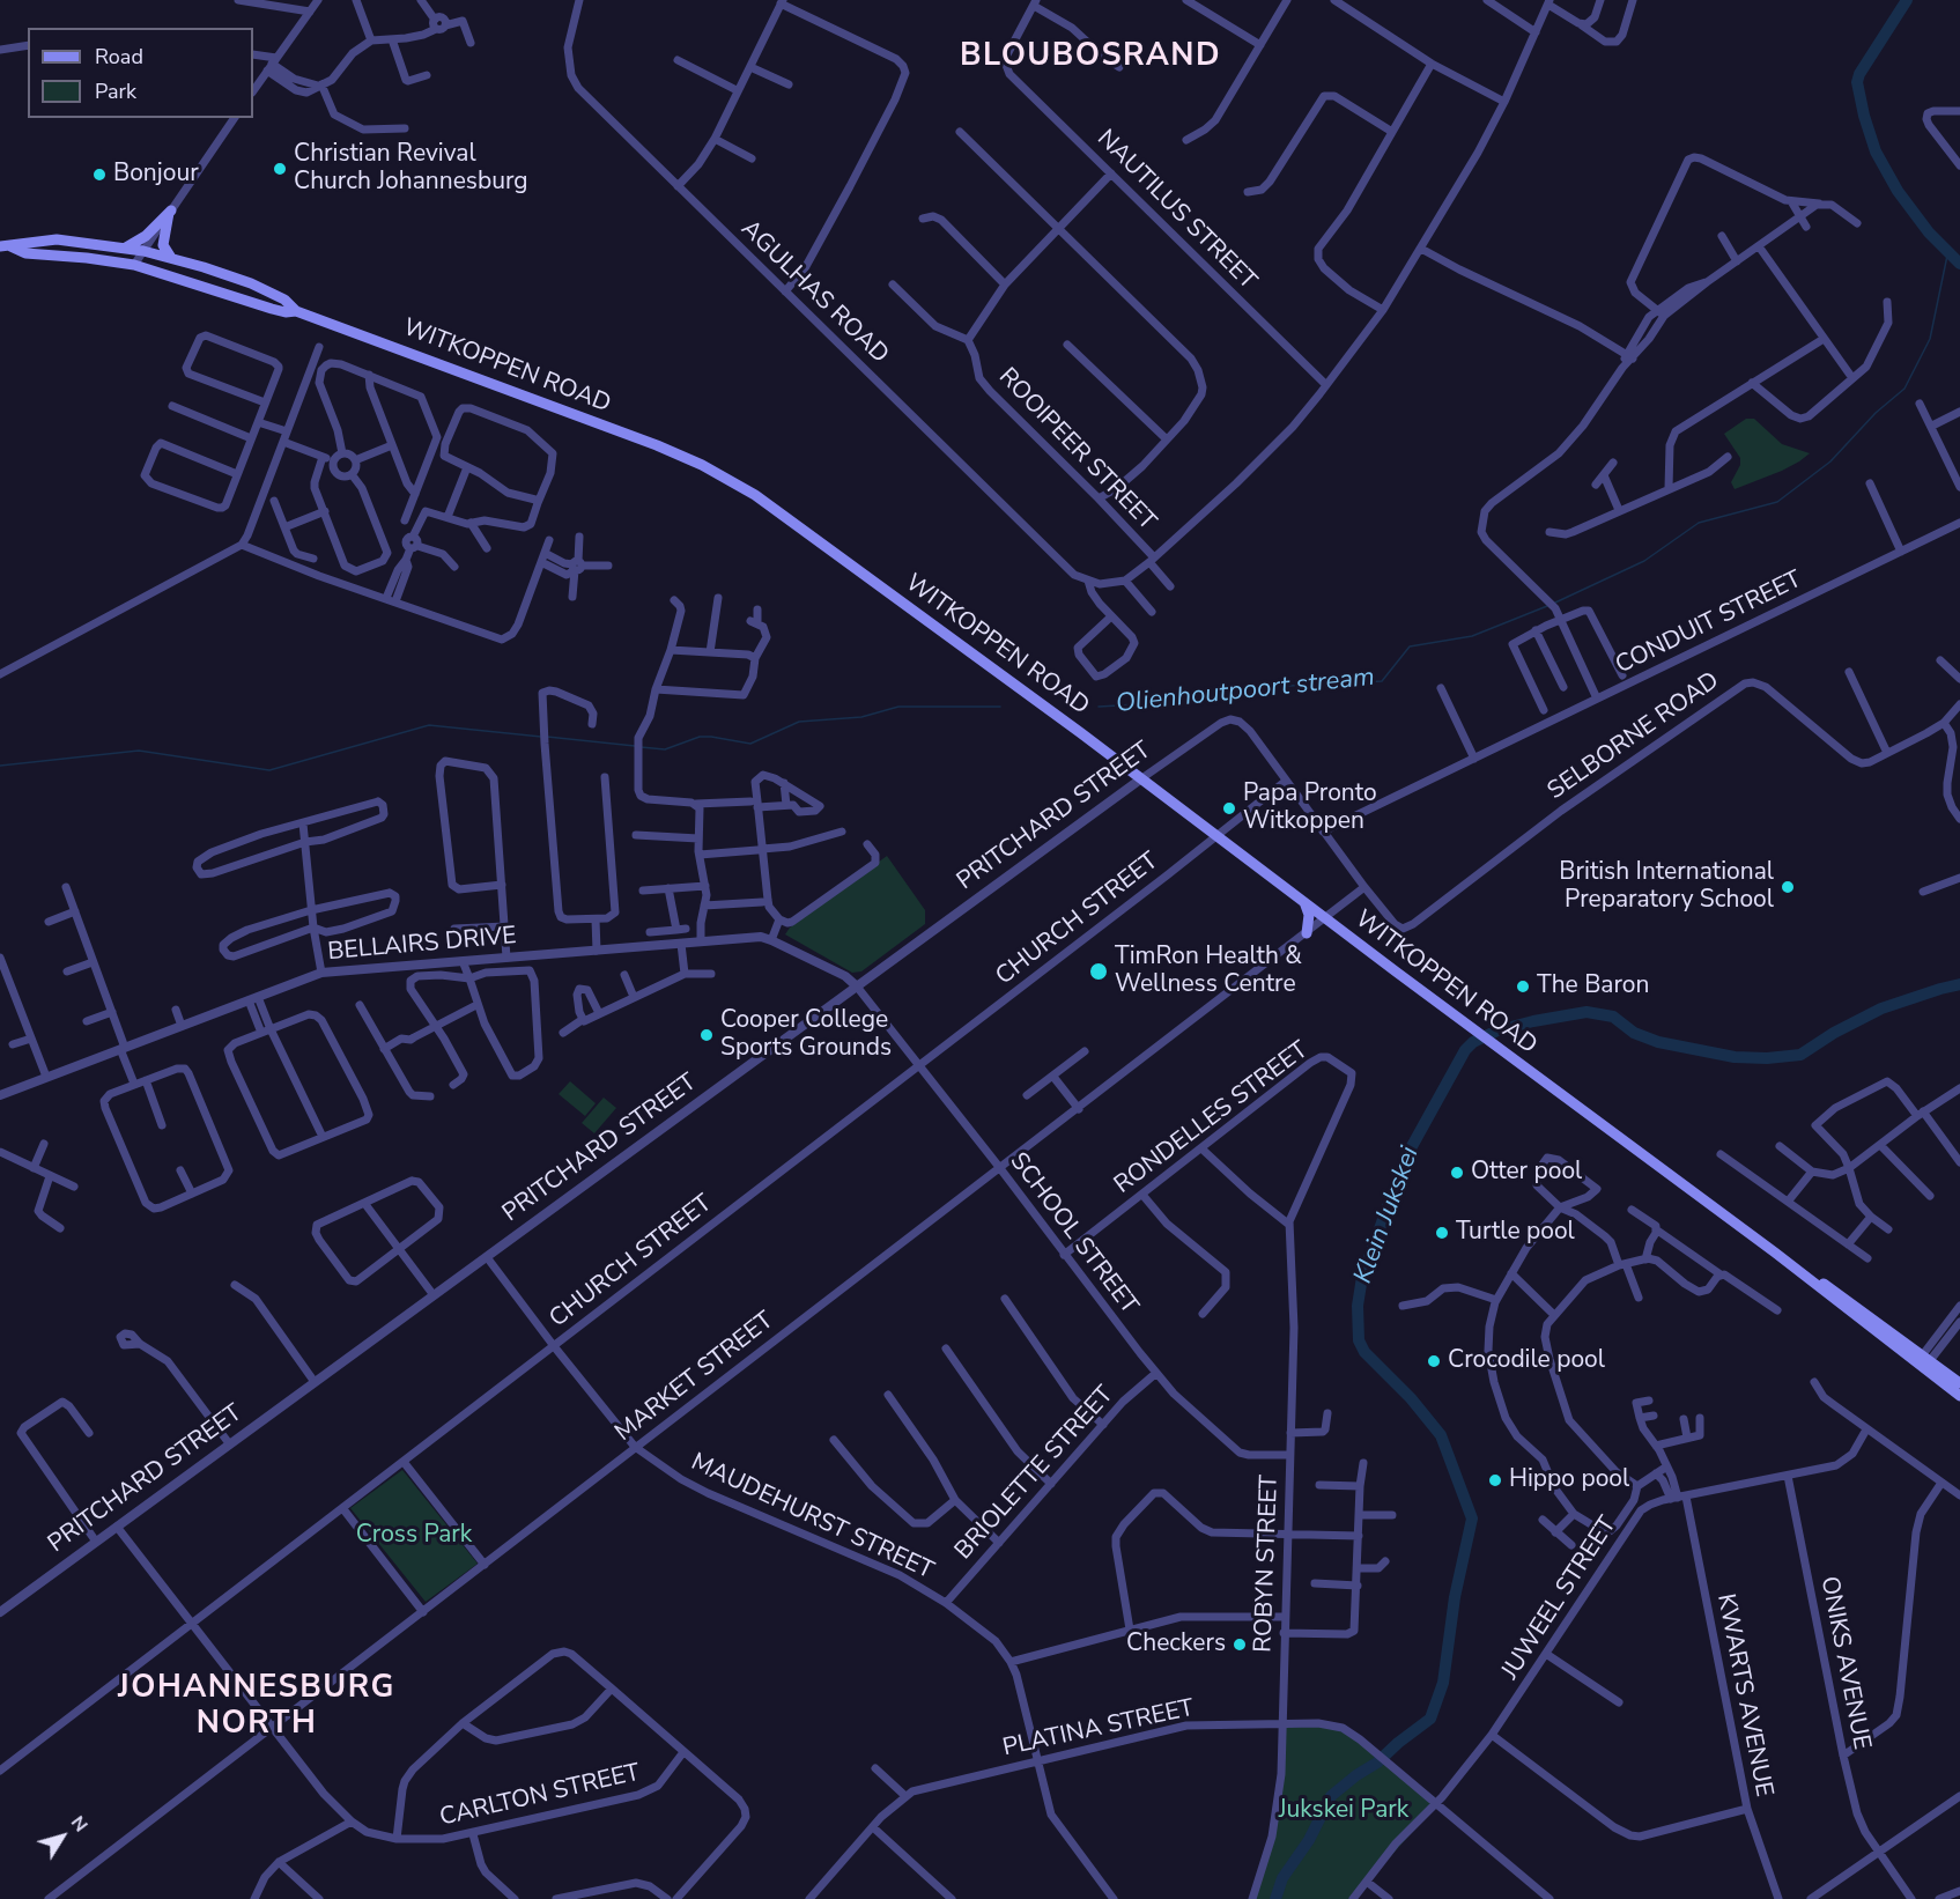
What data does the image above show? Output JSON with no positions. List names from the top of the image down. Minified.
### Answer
{"streets":{"main road":["WITKOPPEN ROAD"],"street":["NAUTILUS STREET","AGULHAS ROAD","ROOIPEER STREET","CONDUIT STREET","SELBORNE ROAD","PRITCHARD STREET","CHURCH STREET","BELLAIRS DRIVE","RONDELLES STREET","SCHOOL STREET","MARKET STREET","BRIOLETTE STREET","MAUDEHURST STREET","ROBYN STREET","JUWEEL STREET","ONIKS AVENUE","KWARTS AVENUE","PLATINA STREET","CARLTON STREET"]},"crossings":[["WITKOPPEN ROAD","PRITCHARD STREET"],["WITKOPPEN ROAD","CHURCH STREET"],["WITKOPPEN ROAD","MARKET STREET"],["SELBORNE ROAD","MARKET STREET"],["PRITCHARD STREET","CHURCH STREET"],["PRITCHARD STREET","BELLAIRS DRIVE"],["PRITCHARD STREET","SCHOOL STREET"],["PRITCHARD STREET","MAUDEHURST STREET"],["PRITCHARD STREET","CARLTON STREET"],["CHURCH STREET","SCHOOL STREET"],["CHURCH STREET","MAUDEHURST STREET"],["CHURCH STREET","CARLTON STREET"],["BELLAIRS DRIVE","SCHOOL STREET"],["RONDELLES STREET","SCHOOL STREET"],["RONDELLES STREET","ROBYN STREET"],["SCHOOL STREET","MARKET STREET"],["SCHOOL STREET","BRIOLETTE STREET"],["SCHOOL STREET","ROBYN STREET"],["MARKET STREET","MAUDEHURST STREET"],["MARKET STREET","CARLTON STREET"],["BRIOLETTE STREET","MAUDEHURST STREET"],["MAUDEHURST STREET","PLATINA STREET"],["ROBYN STREET","PLATINA STREET"],["JUWEEL STREET","ONIKS AVENUE"],["JUWEEL STREET","KWARTS AVENUE"],["JUWEEL STREET","PLATINA STREET"]],"districts":["BLOUBOSRAND","JOHANNESBURG NORTH"],"water":["Olienhoutpoort stream","Klein Jukskei"],"parks":["Cross Park","Jukskei Park"],"places":["Christian Revival Church Johannesburg","Bonjour","Papa Pronto Witkoppen","British International Preparatory School","TimRon Health & Wellness Centre","The Baron","Cooper College Sports Grounds","Otter pool","Turtle pool","Crocodile pool","Hippo pool","Checkers"],"legend":["Road","Park"],"north":"top right"}
